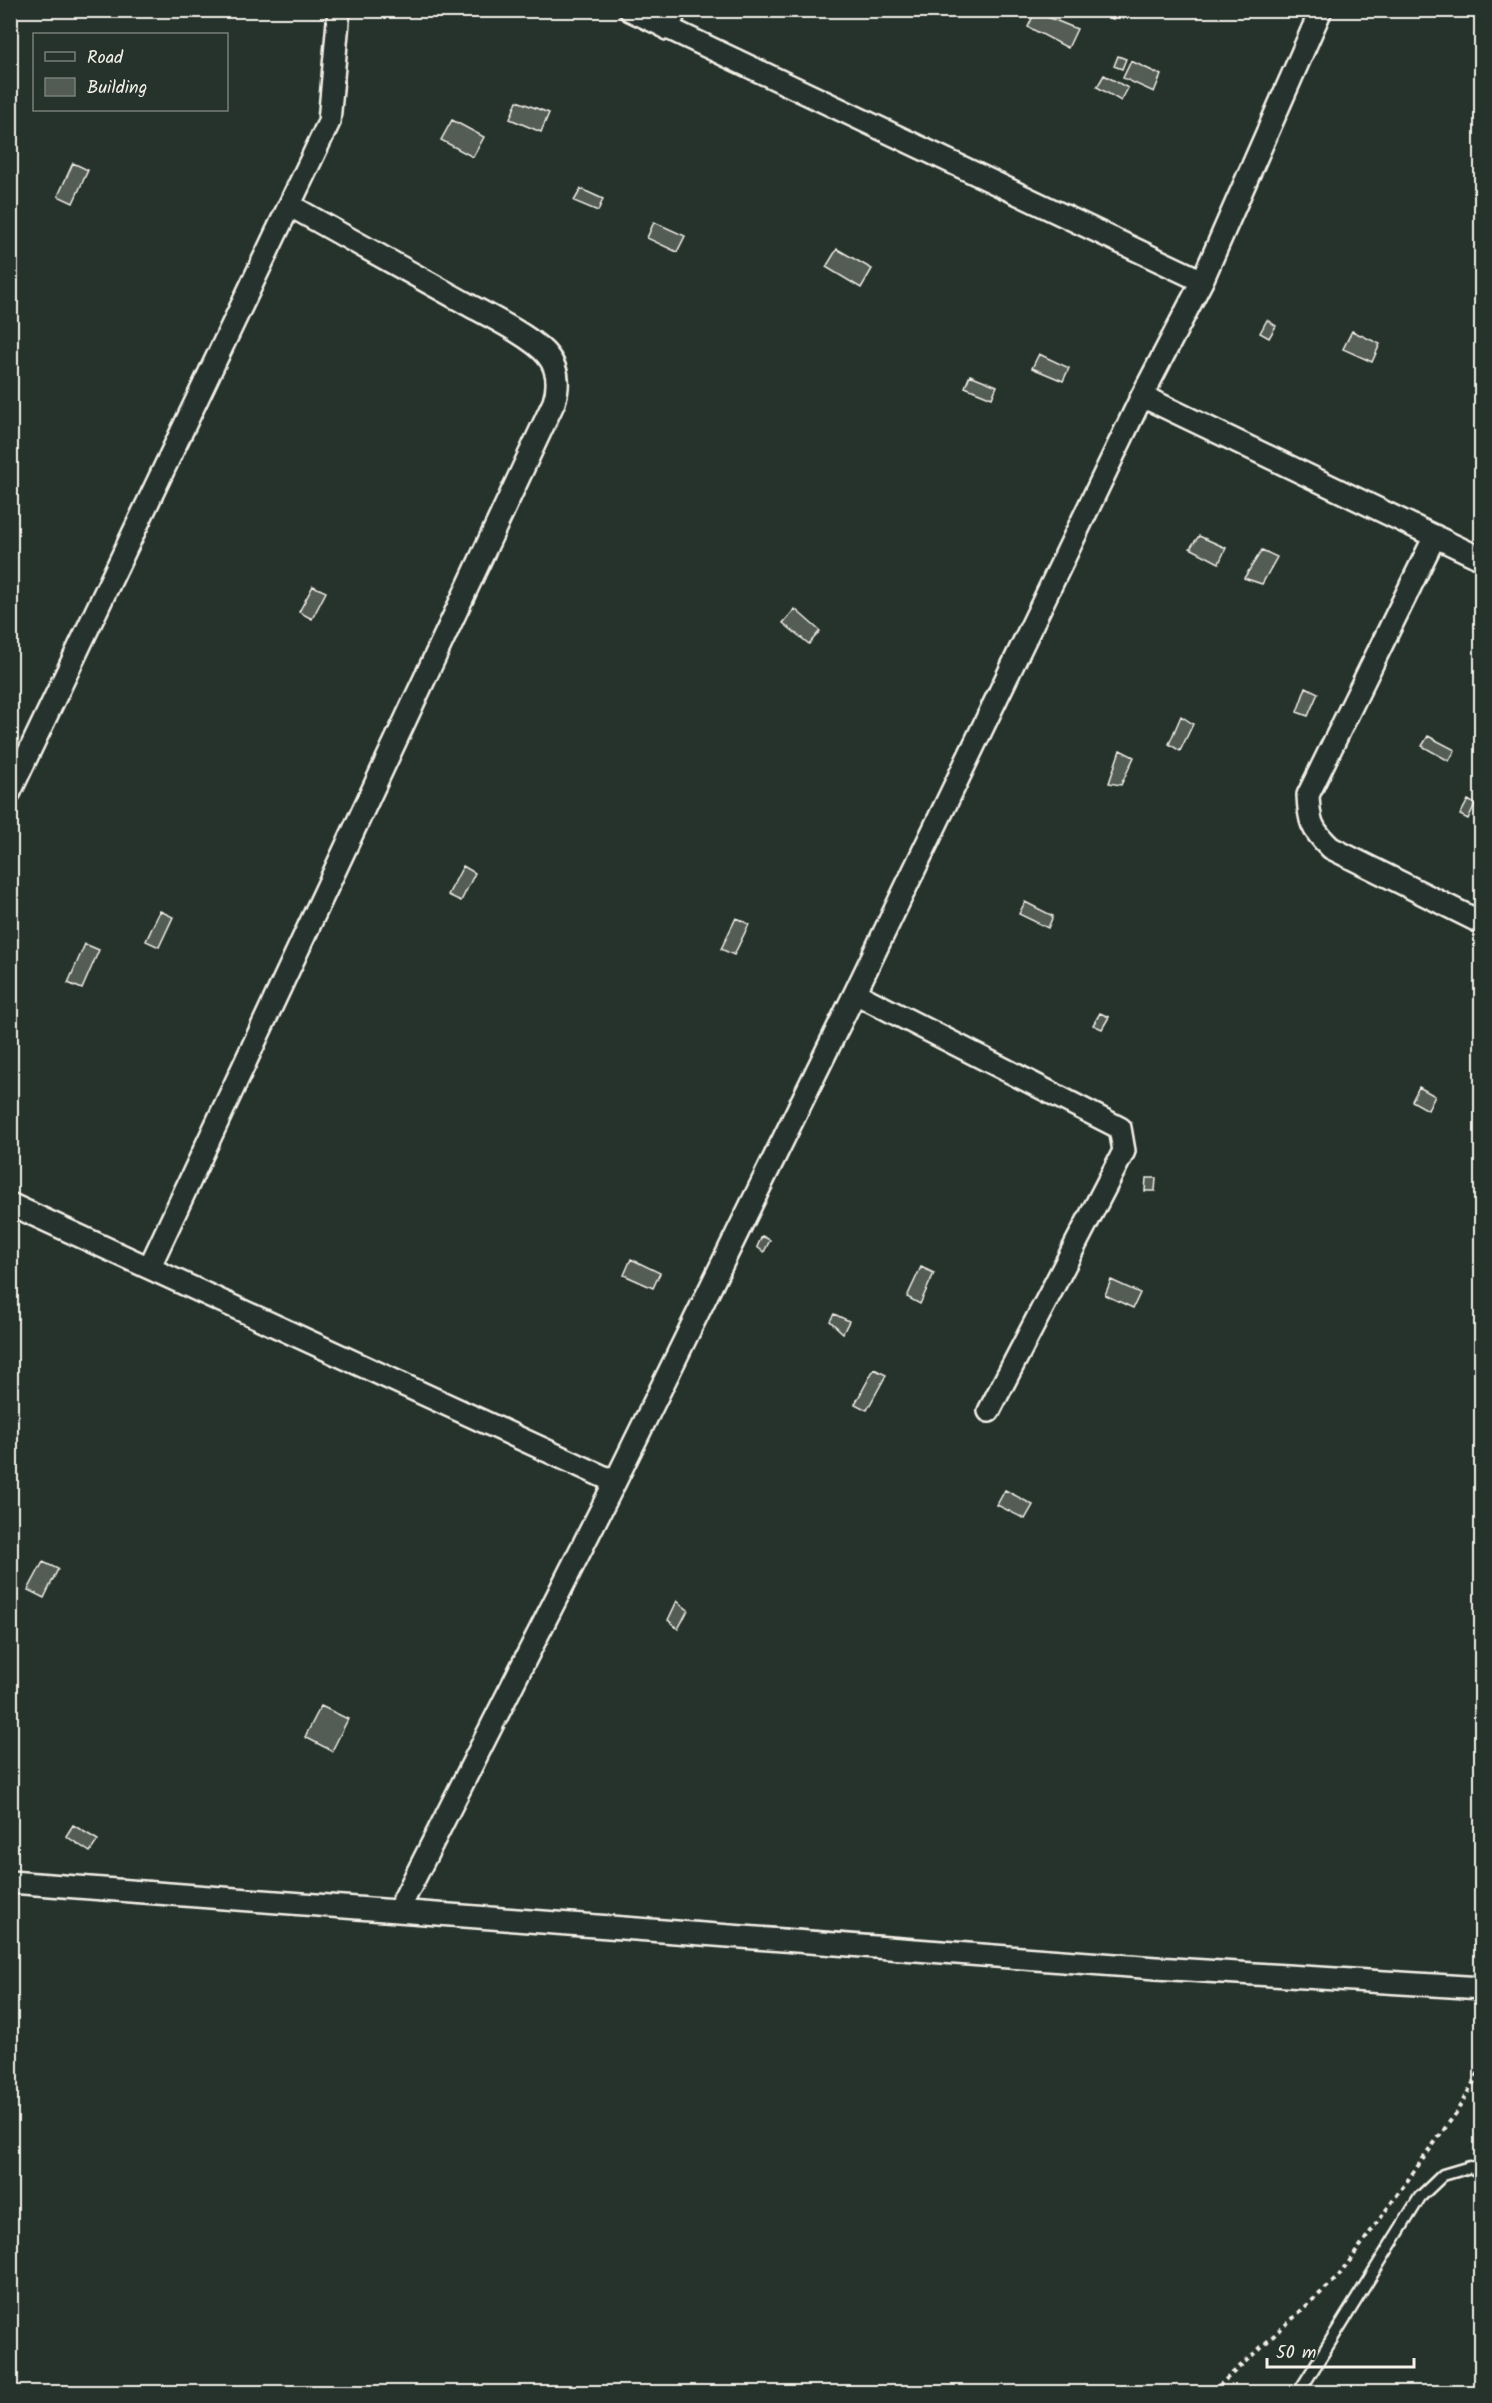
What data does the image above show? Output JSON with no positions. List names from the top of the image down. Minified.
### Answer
{"legend":["Road","Building"],"scale_bar":"50 m"}
